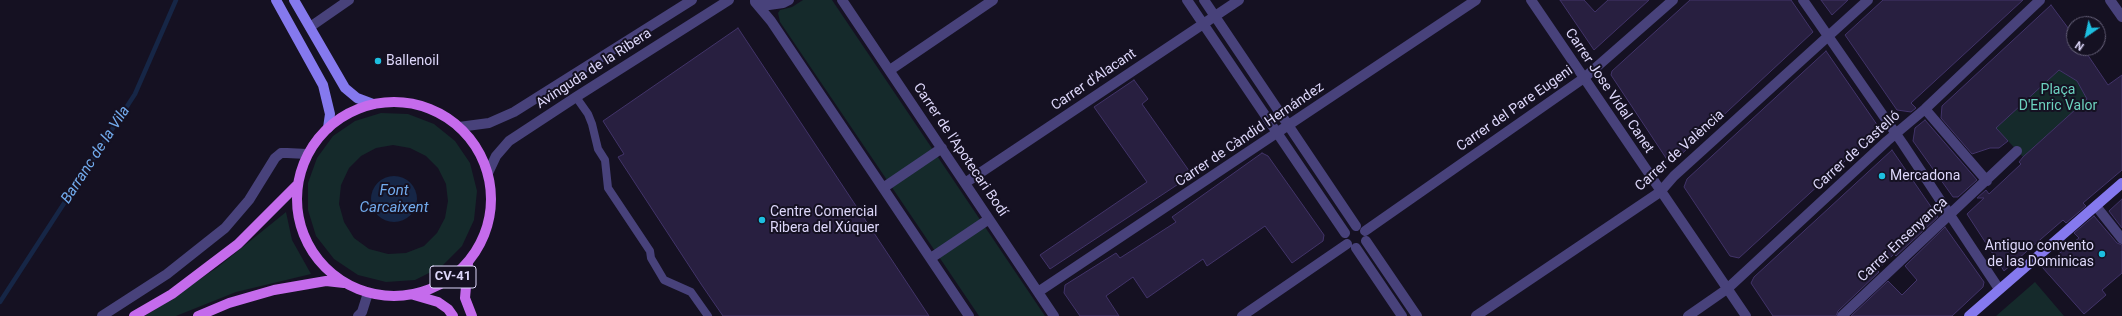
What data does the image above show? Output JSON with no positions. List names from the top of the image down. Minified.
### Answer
{"streets":{"main road":["CV-41"],"street":["Avinguda de la Ribera","Carrer d'Alacant","Carrer Jose Vidal Canet","Carrer del Pare Eugeni","Carrer de Càndid Hernández","Carrer de l'Apotecari Bodí","Carrer de València","Carrer de Castelló","Carrer Ensenyança"]},"crossings":[["Avinguda de la Ribera","CV-41"],["Carrer d'Alacant","Carrer de l'Apotecari Bodí"],["Carrer Jose Vidal Canet","Carrer del Pare Eugeni"],["Carrer Jose Vidal Canet","Carrer de València"],["Carrer Jose Vidal Canet","Carrer de Castelló"],["Carrer de Càndid Hernández","Carrer de l'Apotecari Bodí"]],"water":["Barranc de la Vila","Font Carcaixent"],"parks":["Plaça D'Enric Valor"],"places":["Ballenoil","Mercadona","Centre Comercial Ribera del Xúquer","Antiguo convento de las Dominicas"],"north":"bottom left"}
